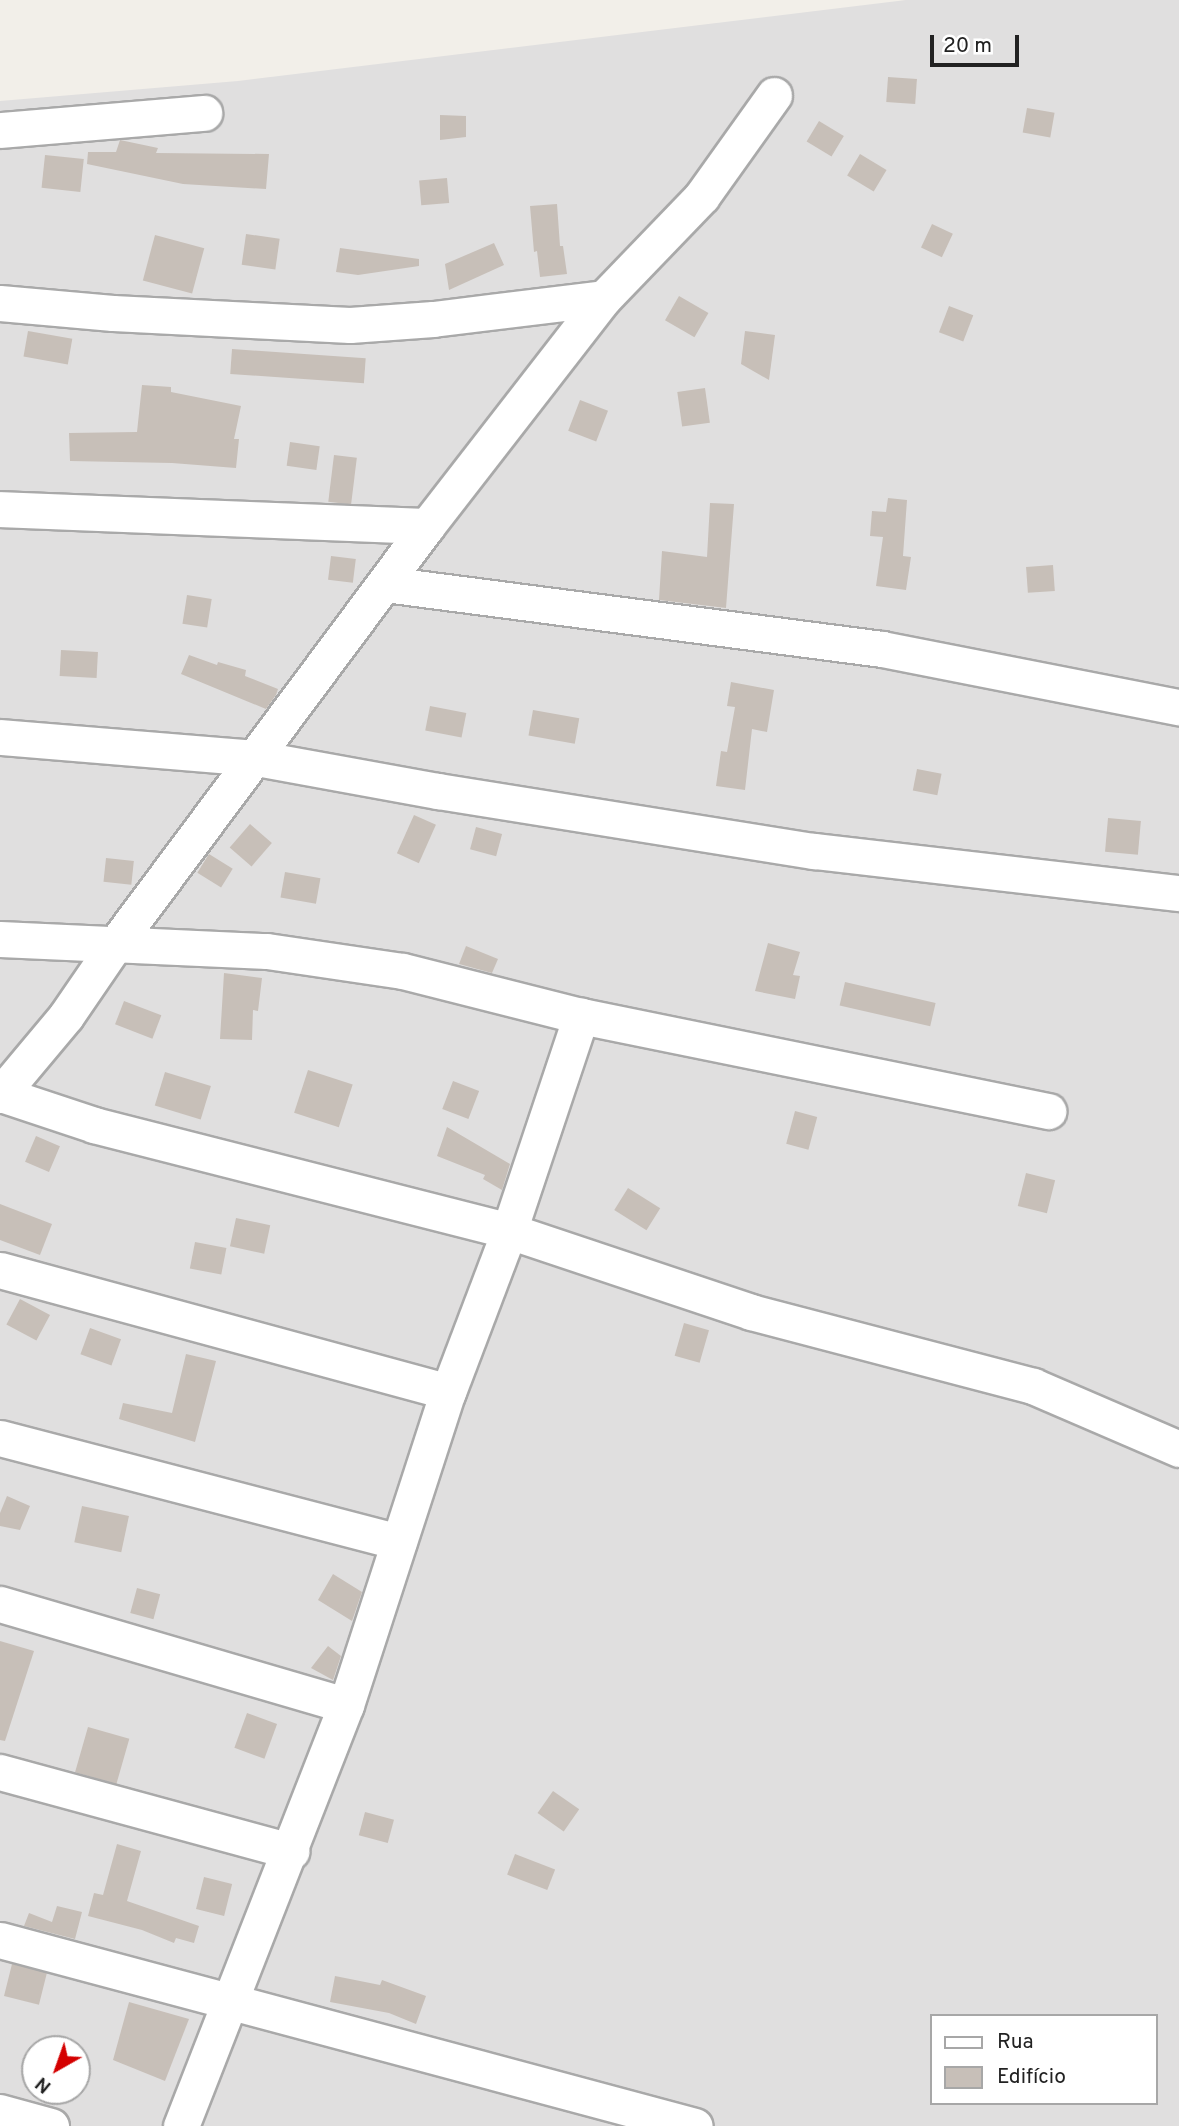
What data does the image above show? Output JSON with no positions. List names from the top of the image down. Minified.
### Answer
{"legend":["Rua","Edifício"],"scale_bar":"20 m","north":"bottom left"}
